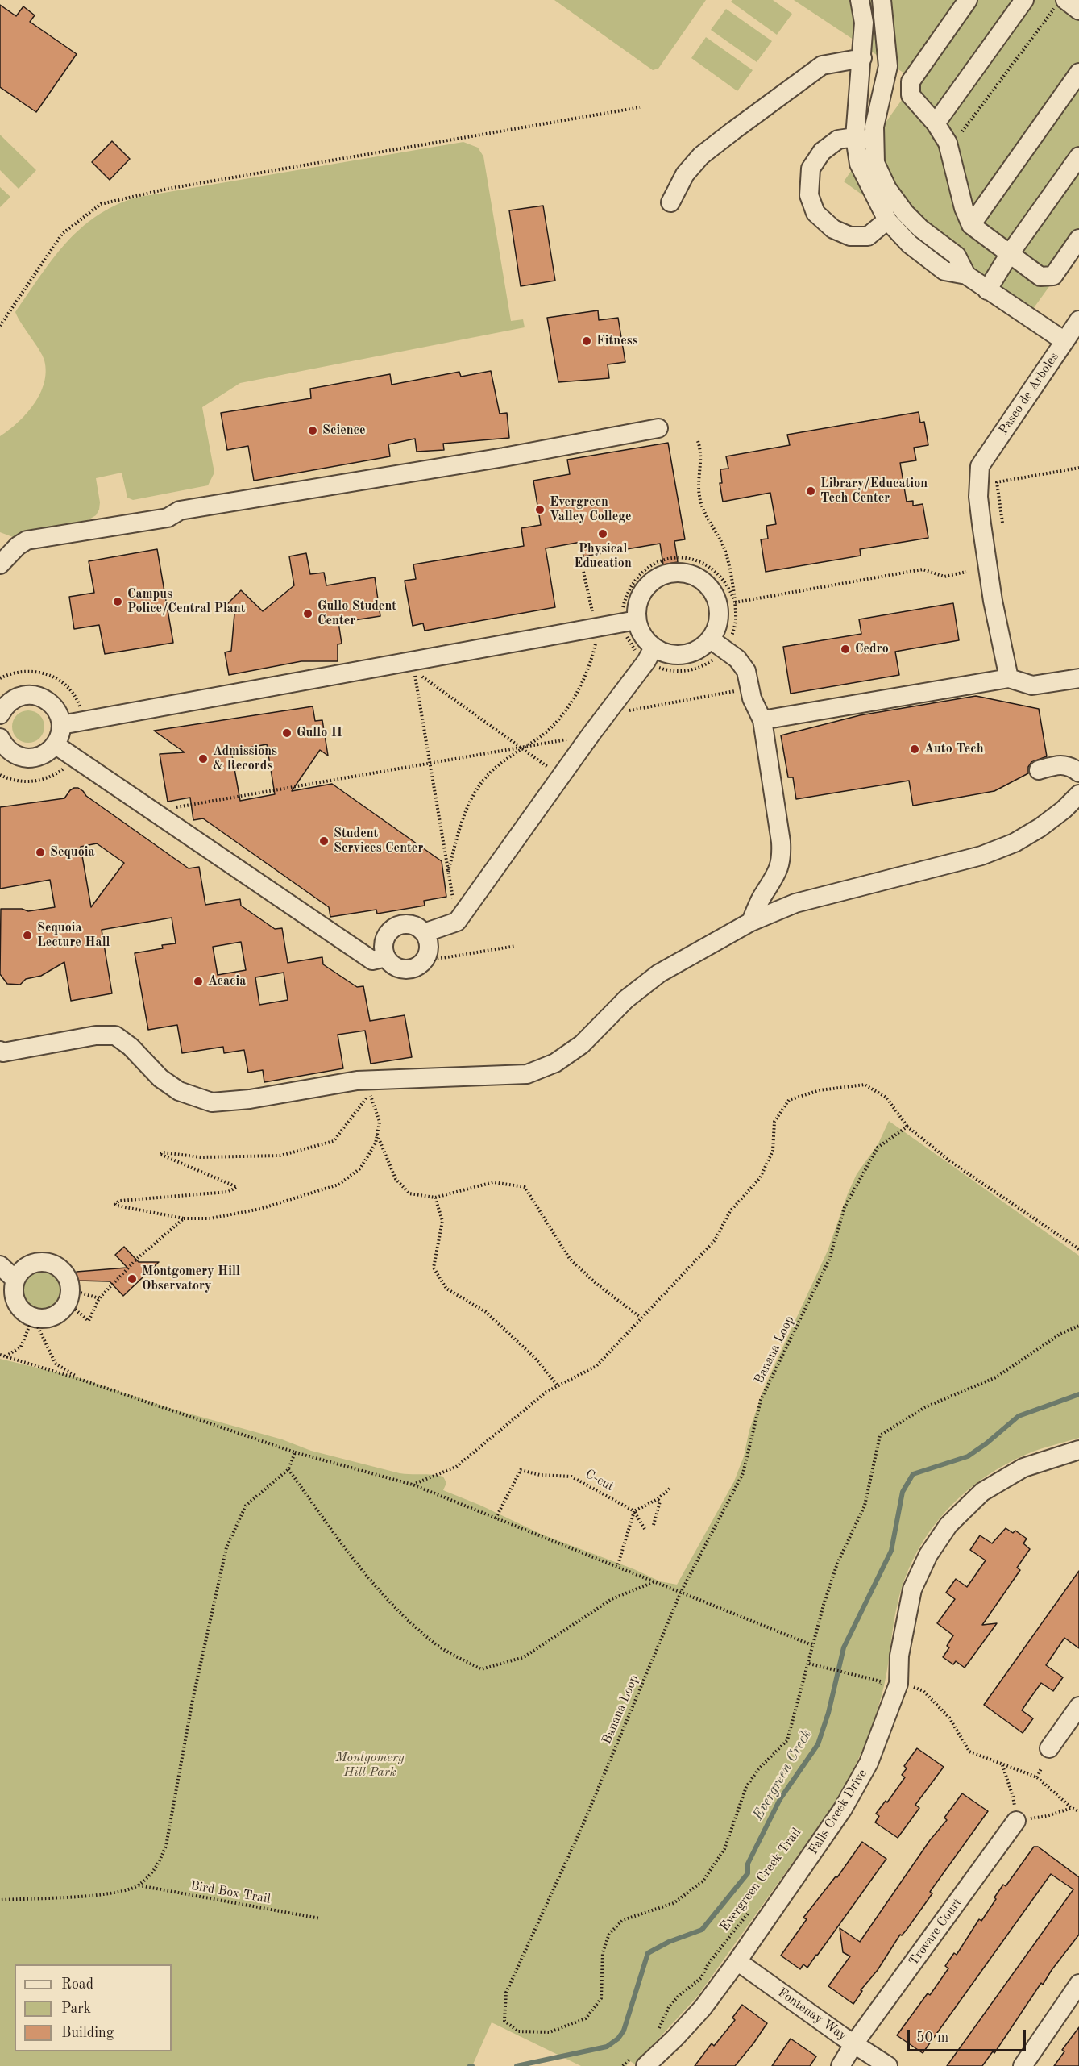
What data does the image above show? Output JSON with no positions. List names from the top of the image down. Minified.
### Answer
{"streets":{"street":["Paseo de Arboles","Falls Creek Drive","Trovare Court","Fontenay Way"],"path":["Banana Loop","C-cut","Evergreen Creek Trail","Bird Box Trail"]},"crossings":[["Falls Creek Drive","Fontenay Way"],["Trovare Court","Fontenay Way"]],"water":["Evergreen Creek"],"parks":["Montgomery Hill Park"],"places":["Fitness","Science","Library/Education Tech Center","Evergreen Valley College","Physical Education","Campus Police/Central Plant","Gullo Student Center","Cedro","Gullo II","Auto Tech","Admissions & Records","Student Services Center","Sequoia","Sequoia Lecture Hall","Acacia","Montgomery Hill Observatory"],"legend":["Road","Park","Building"],"scale_bar":"50 m"}
